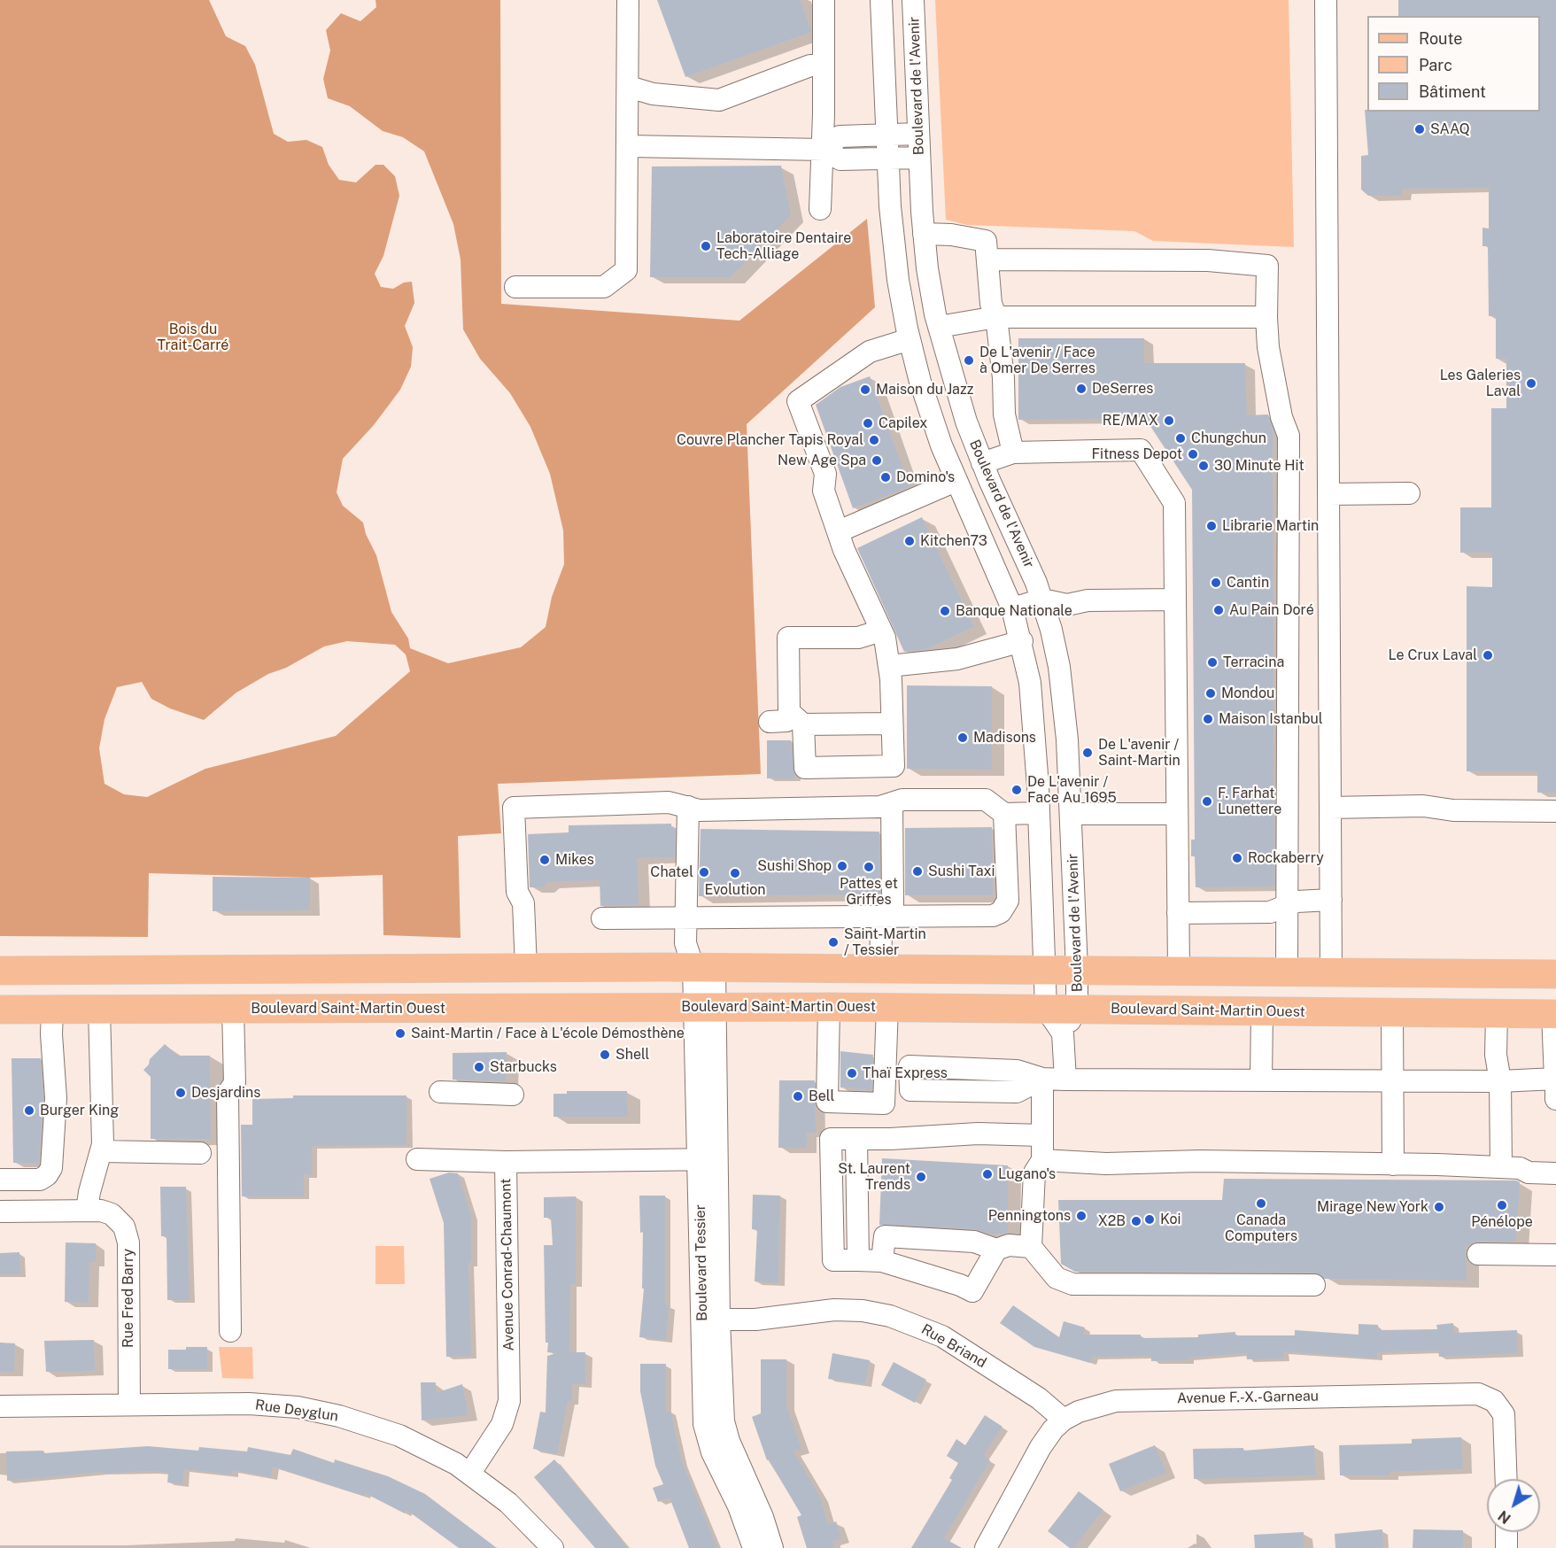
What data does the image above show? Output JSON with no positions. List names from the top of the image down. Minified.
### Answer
{"streets":{"main road":["Boulevard Saint-Martin Ouest"],"street":["Boulevard de l'Avenir","Boulevard Tessier","Avenue Conrad-Chaumont","Rue Fred Barry","Rue Briand","Avenue F.-X.-Garneau","Rue Deyglun"]},"crossings":[["Boulevard de l'Avenir","Boulevard Saint-Martin Ouest"],["Boulevard Saint-Martin Ouest","Boulevard Tessier"],["Boulevard Tessier","Avenue Conrad-Chaumont"],["Boulevard Tessier","Rue Briand"],["Avenue Conrad-Chaumont","Rue Deyglun"],["Rue Fred Barry","Rue Deyglun"],["Rue Briand","Avenue F.-X.-Garneau"]],"parks":["Bois du Trait-Carré"],"places":["SAAQ","Laboratoire Dentaire Tech-Alliage","De L'avenir / Face à Omer De Serres","Les Galeries Laval","DeSerres","Maison du Jazz","RE/MAX","Capilex","Chungchun","Couvre Plancher Tapis Royal","Fitness Depot","New Age Spa","30 Minute Hit","Domino's","Librarie Martin","Kitchen73","Cantin","Au Pain Doré","Banque Nationale","Le Crux Laval","Terracina","Mondou","Maison Istanbul","Madisons","De L'avenir / Saint-Martin","De L'avenir / Face Au 1695","F. Farhat Lunettere","Rockaberry","Mikes","Sushi Shop","Pattes et Griffes","Sushi Taxi","Chatel","Evolution","Saint-Martin / Tessier","Saint-Martin / Face à L'école Démosthène","Shell","Starbucks","Thaï Express","Desjardins","Bell","Burger King","Lugano's","St. Laurent Trends","Canada Computers","Pénélope","Mirage New York","Penningtons","Koi","X2B"],"legend":["Route","Parc","Bâtiment"],"north":"bottom left"}
